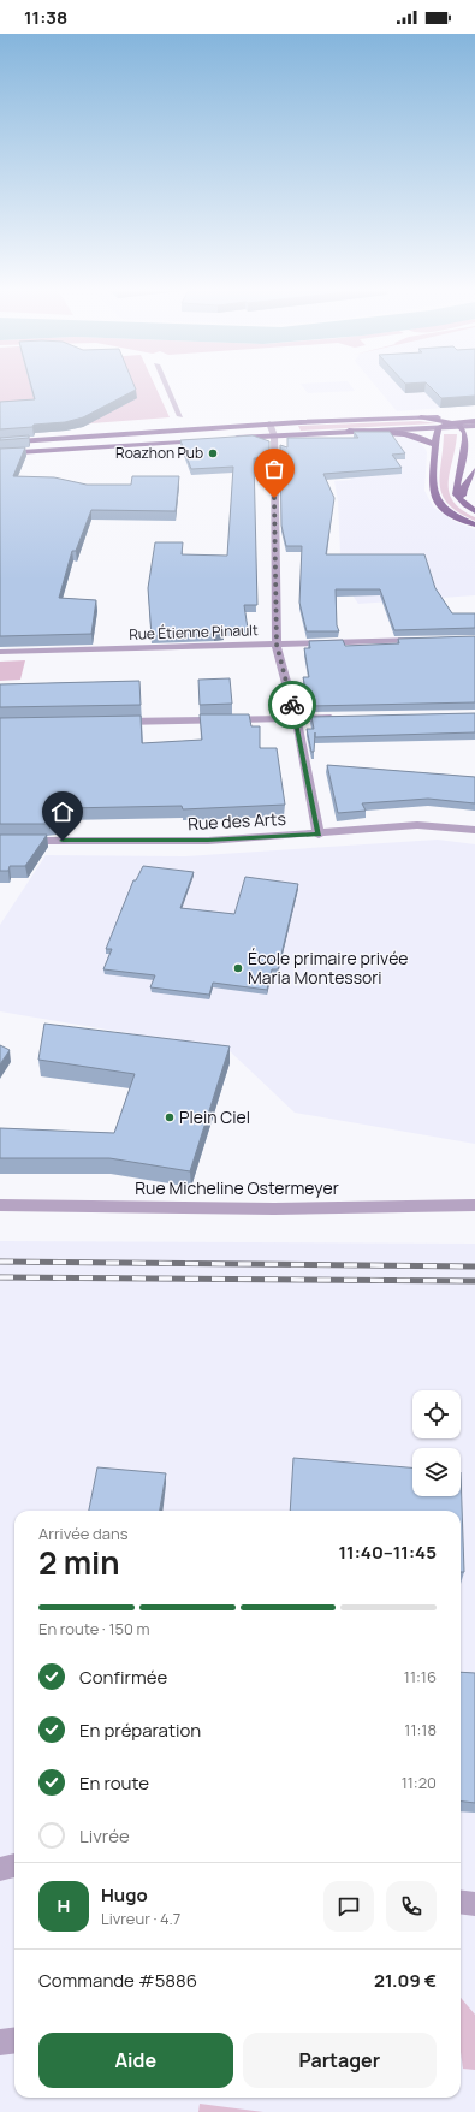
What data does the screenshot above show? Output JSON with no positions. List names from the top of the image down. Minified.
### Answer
{"streets":{"street":["Rue Étienne Pinault","Rue des Arts","Rue Micheline Ostermeyer"]},"places":["Roazhon Pub","École primaire privée Maria Montessori","Plein Ciel"],"page":{"status":"11:38","heading":["2 min","Arrivée dans","11:40–11:45"],"panel":["Hugo","Livreur · 4.7","Commande #5886","21.09 €"],"bar":"En route · 150 m","list":[["Confirmée","11:16"],["En préparation","11:18"],["En route","11:20"],"Livrée"],"round":"H","buttons":["Aide","Partager"]}}
